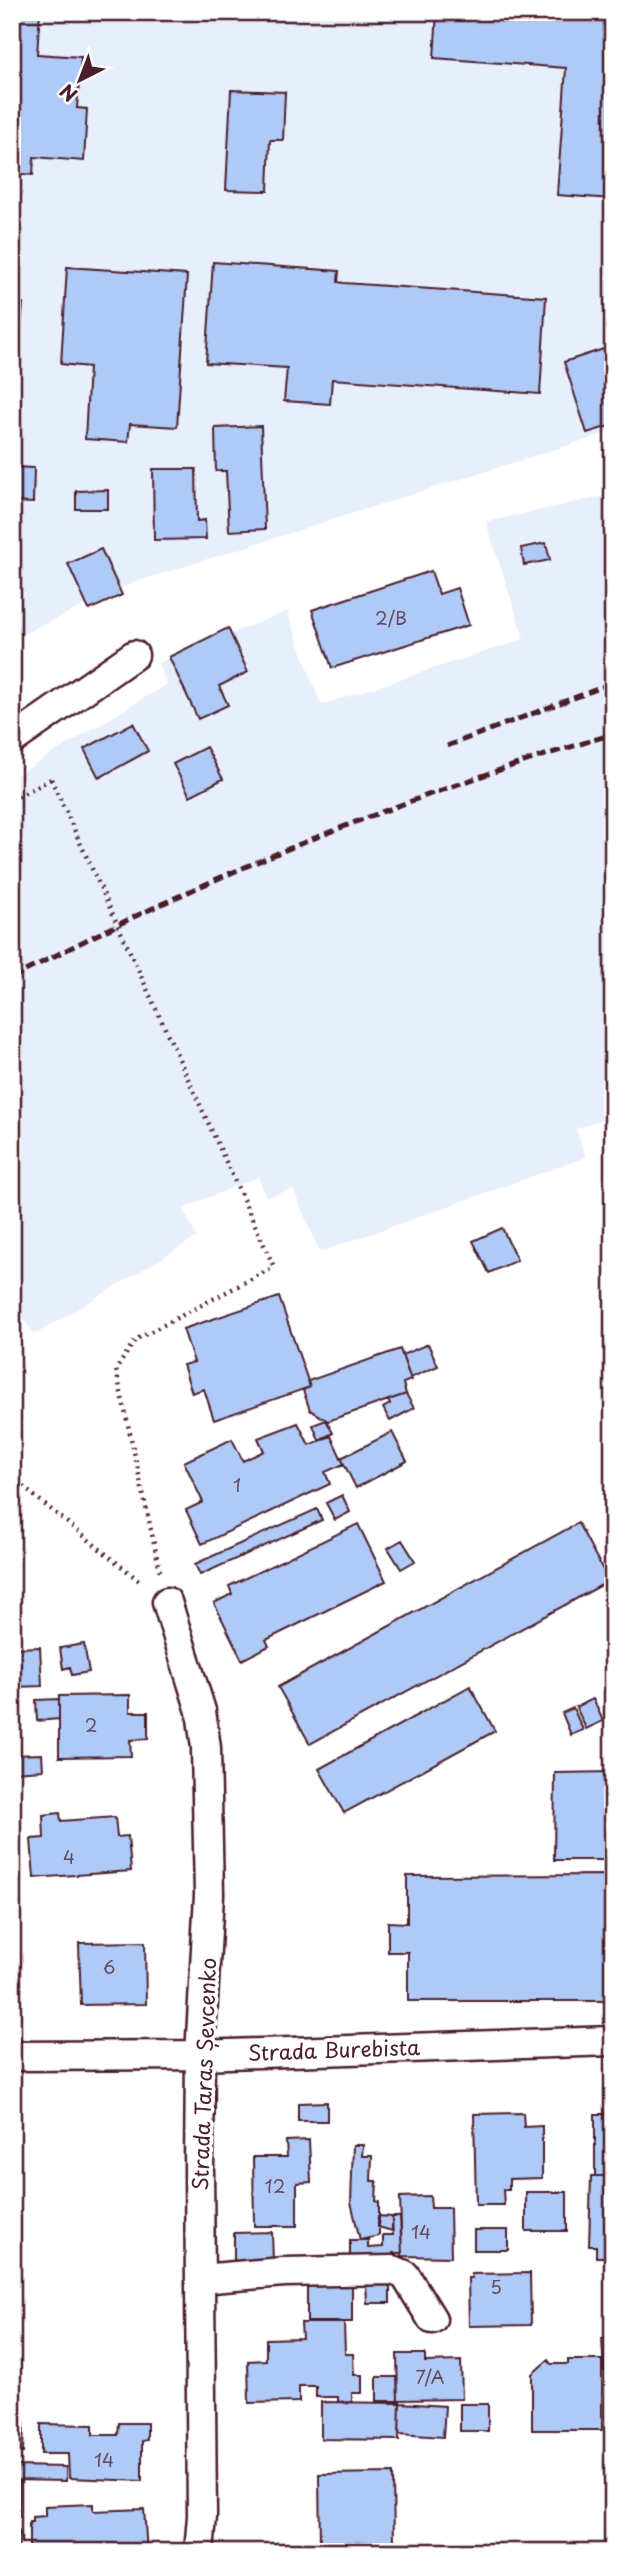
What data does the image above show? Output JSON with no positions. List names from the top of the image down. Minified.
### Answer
{"streets":{"street":["Strada Burebista","Strada Taras Șevcenko"]},"crossings":[["Strada Burebista","Strada Taras Șevcenko"]],"house_numbers":["2/B","1","2","4","6","12","14","5","7/A","14"],"north":"bottom left"}
